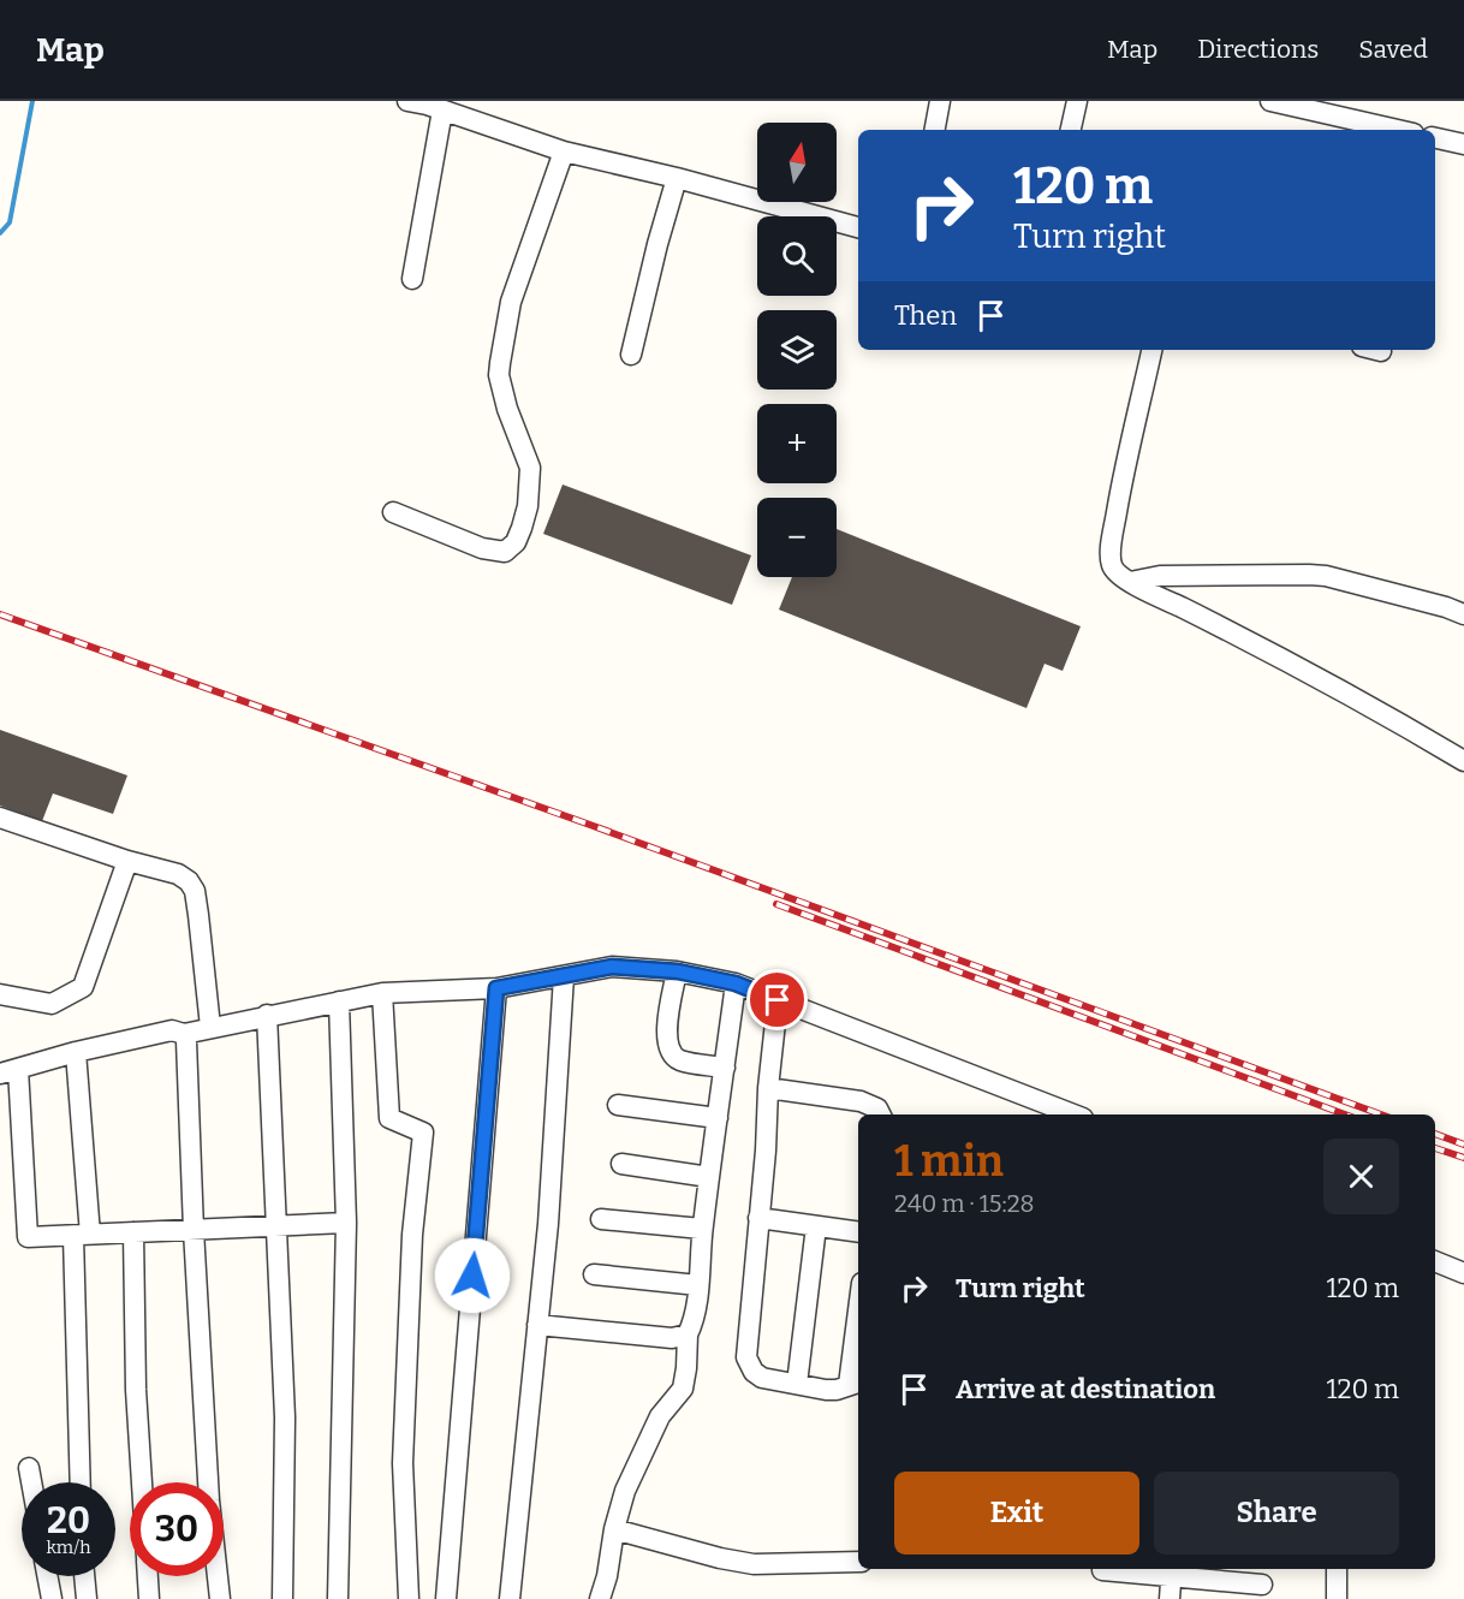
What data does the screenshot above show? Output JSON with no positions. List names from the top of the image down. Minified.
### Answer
{"north":"top","page":{"header":"Map","nav":["Map","Directions","Saved"],"map_buttons":["+","−"],"turn":["120 m","Turn right"],"then":"Then","heading":["1 min","240 m · 15:28"],"list":[{"name":"Turn right","value":"120 m"},{"name":"Arrive at destination","value":"120 m"}],"buttons":["Exit","Share"],"speed":"20 km/h","limit":"30"}}
